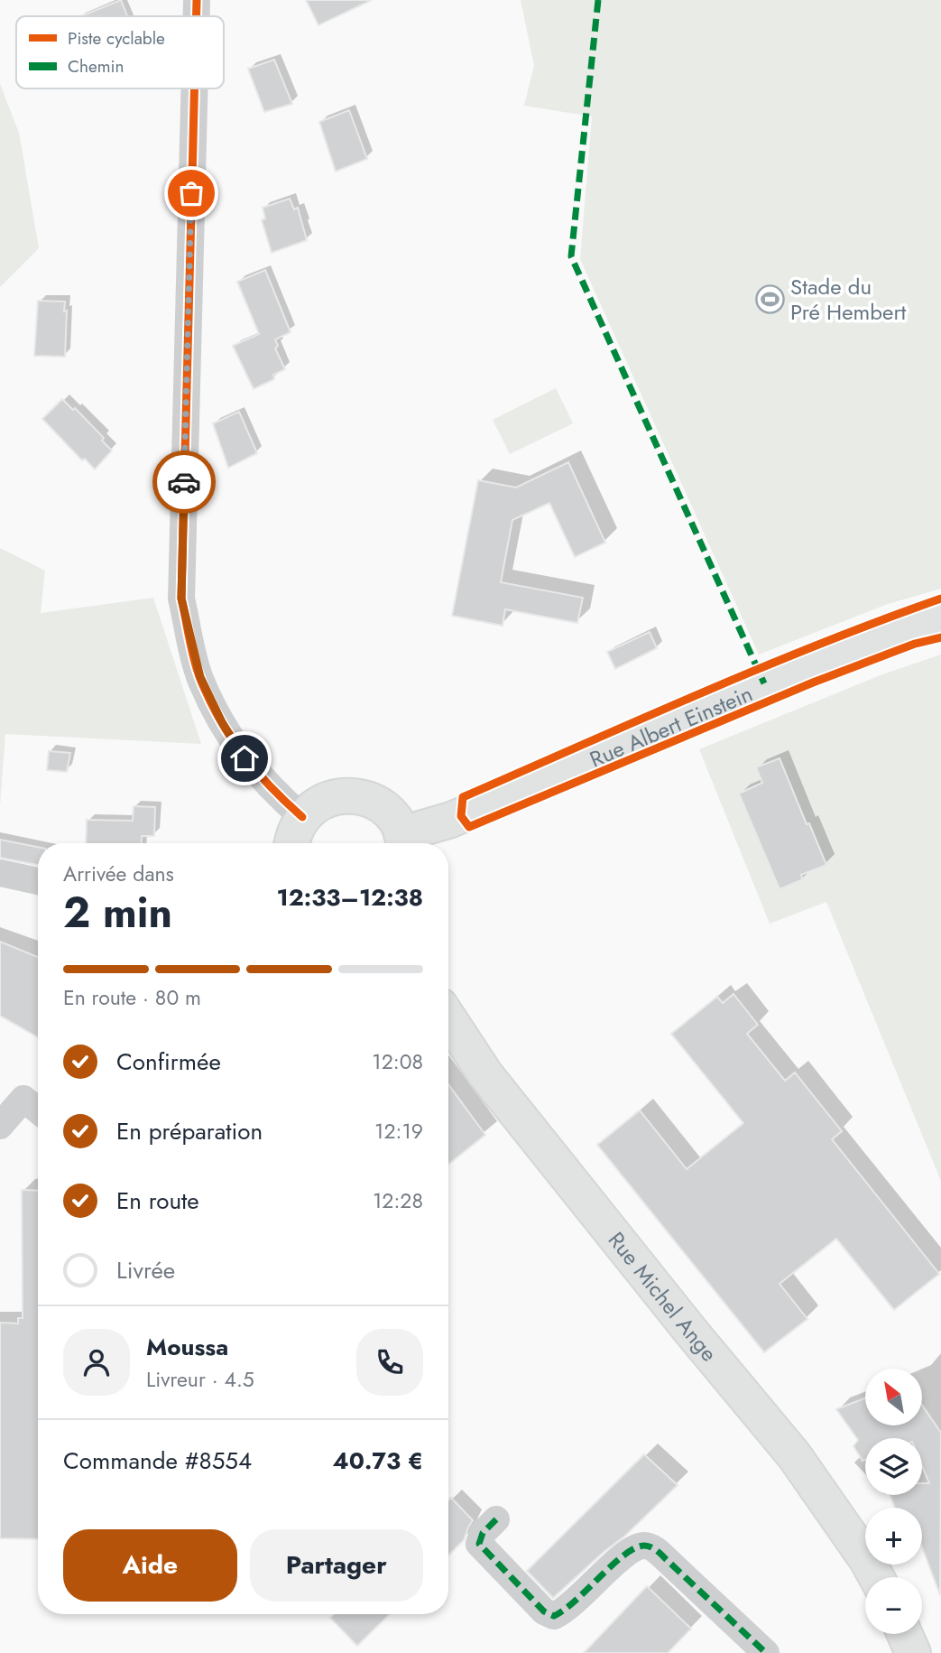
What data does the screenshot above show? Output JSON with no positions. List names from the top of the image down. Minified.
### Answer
{"streets":{"street":["Rue Albert Einstein","Rue Michel Ange"]},"places":{"sports":["Stade du Pré Hembert"]},"legend":["Piste cyclable","Chemin"],"north":"top left","page":{"heading":["2 min","Arrivée dans","12:33–12:38"],"panel":["Moussa","Livreur · 4.5","Commande #8554","40.73 €"],"bar":"En route · 80 m","list":[["Confirmée","12:08"],["En préparation","12:19"],["En route","12:28"],"Livrée"],"map_buttons":["+","−"],"buttons":["Aide","Partager"]}}
